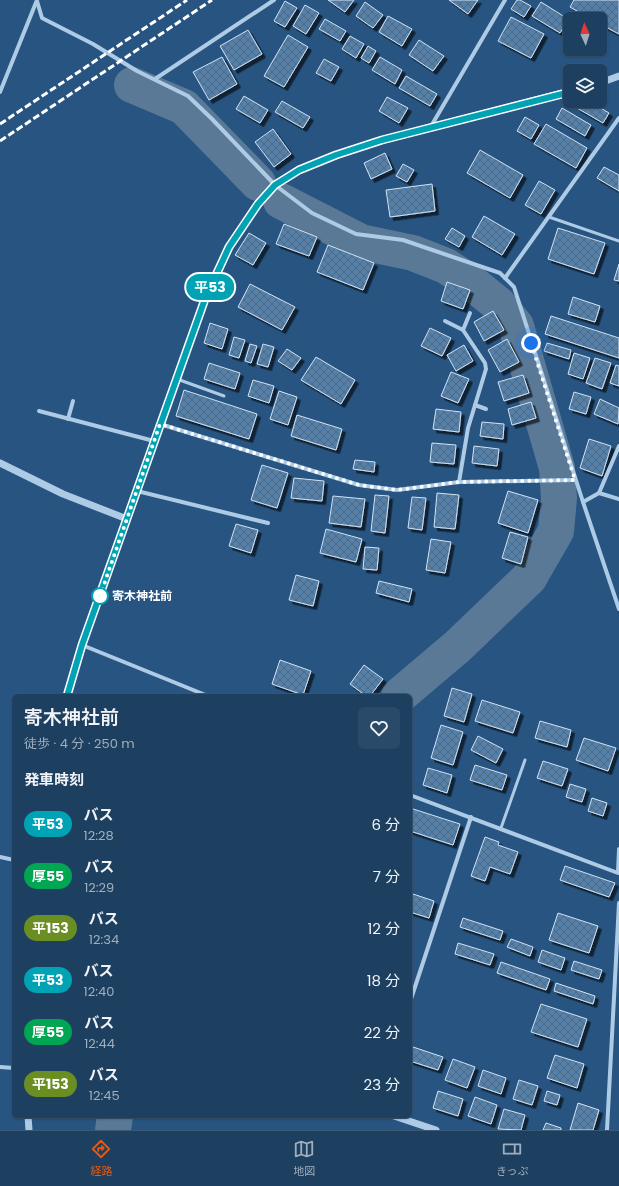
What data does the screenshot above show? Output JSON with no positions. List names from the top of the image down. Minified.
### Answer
{"places":["寄木神社前"],"lines":["bus line 平53"],"north":"top","page":{"on_map":"平53","heading":[["寄木神社前","徒歩 · 4 分 · 250 m"],"発車時刻"],"list":[{"mark":"平53","name":"バス","note":"12:28","value":"6 分"},{"mark":"厚55","name":"バス","note":"12:29","value":"7 分"},{"mark":"平153","name":"バス","note":"12:34","value":"12 分"},{"mark":"平53","name":"バス","note":"12:40","value":"18 分"},{"mark":"厚55","name":"バス","note":"12:44","value":"22 分"},{"mark":"平153","name":"バス","note":"12:45","value":"23 分"}],"tabs":["経路","地図","きっぷ"]}}
